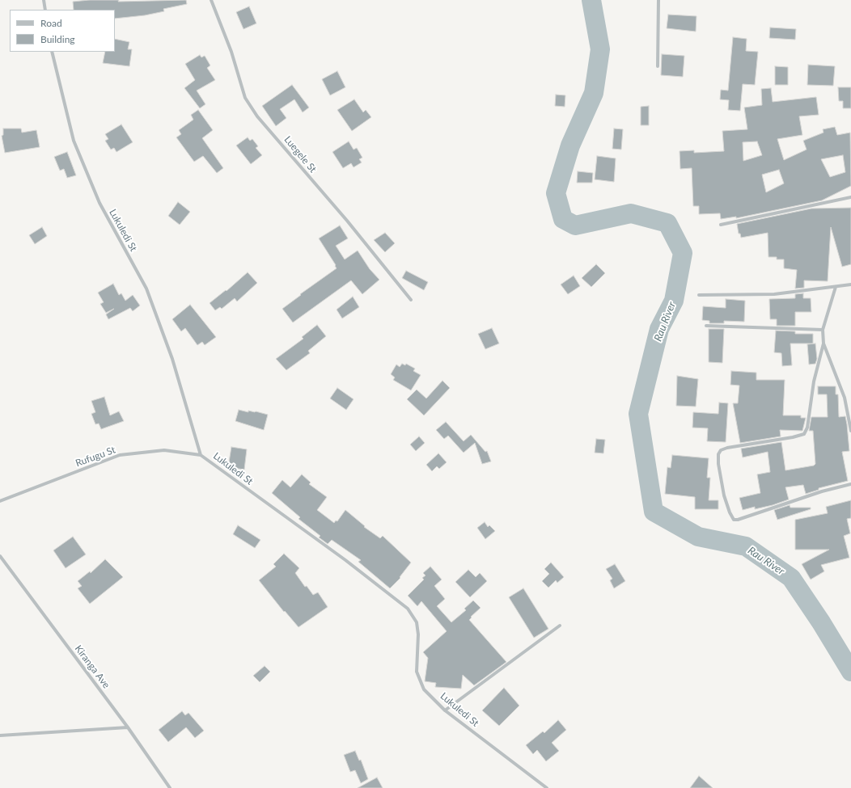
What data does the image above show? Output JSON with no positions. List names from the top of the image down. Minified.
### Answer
{"streets":{"street":["Luegele St","Lukuledi St","Rufugu St","Kiranga Ave"]},"crossings":[["Lukuledi St","Rufugu St"]],"water":["Rau River"],"legend":["Road","Building"]}
